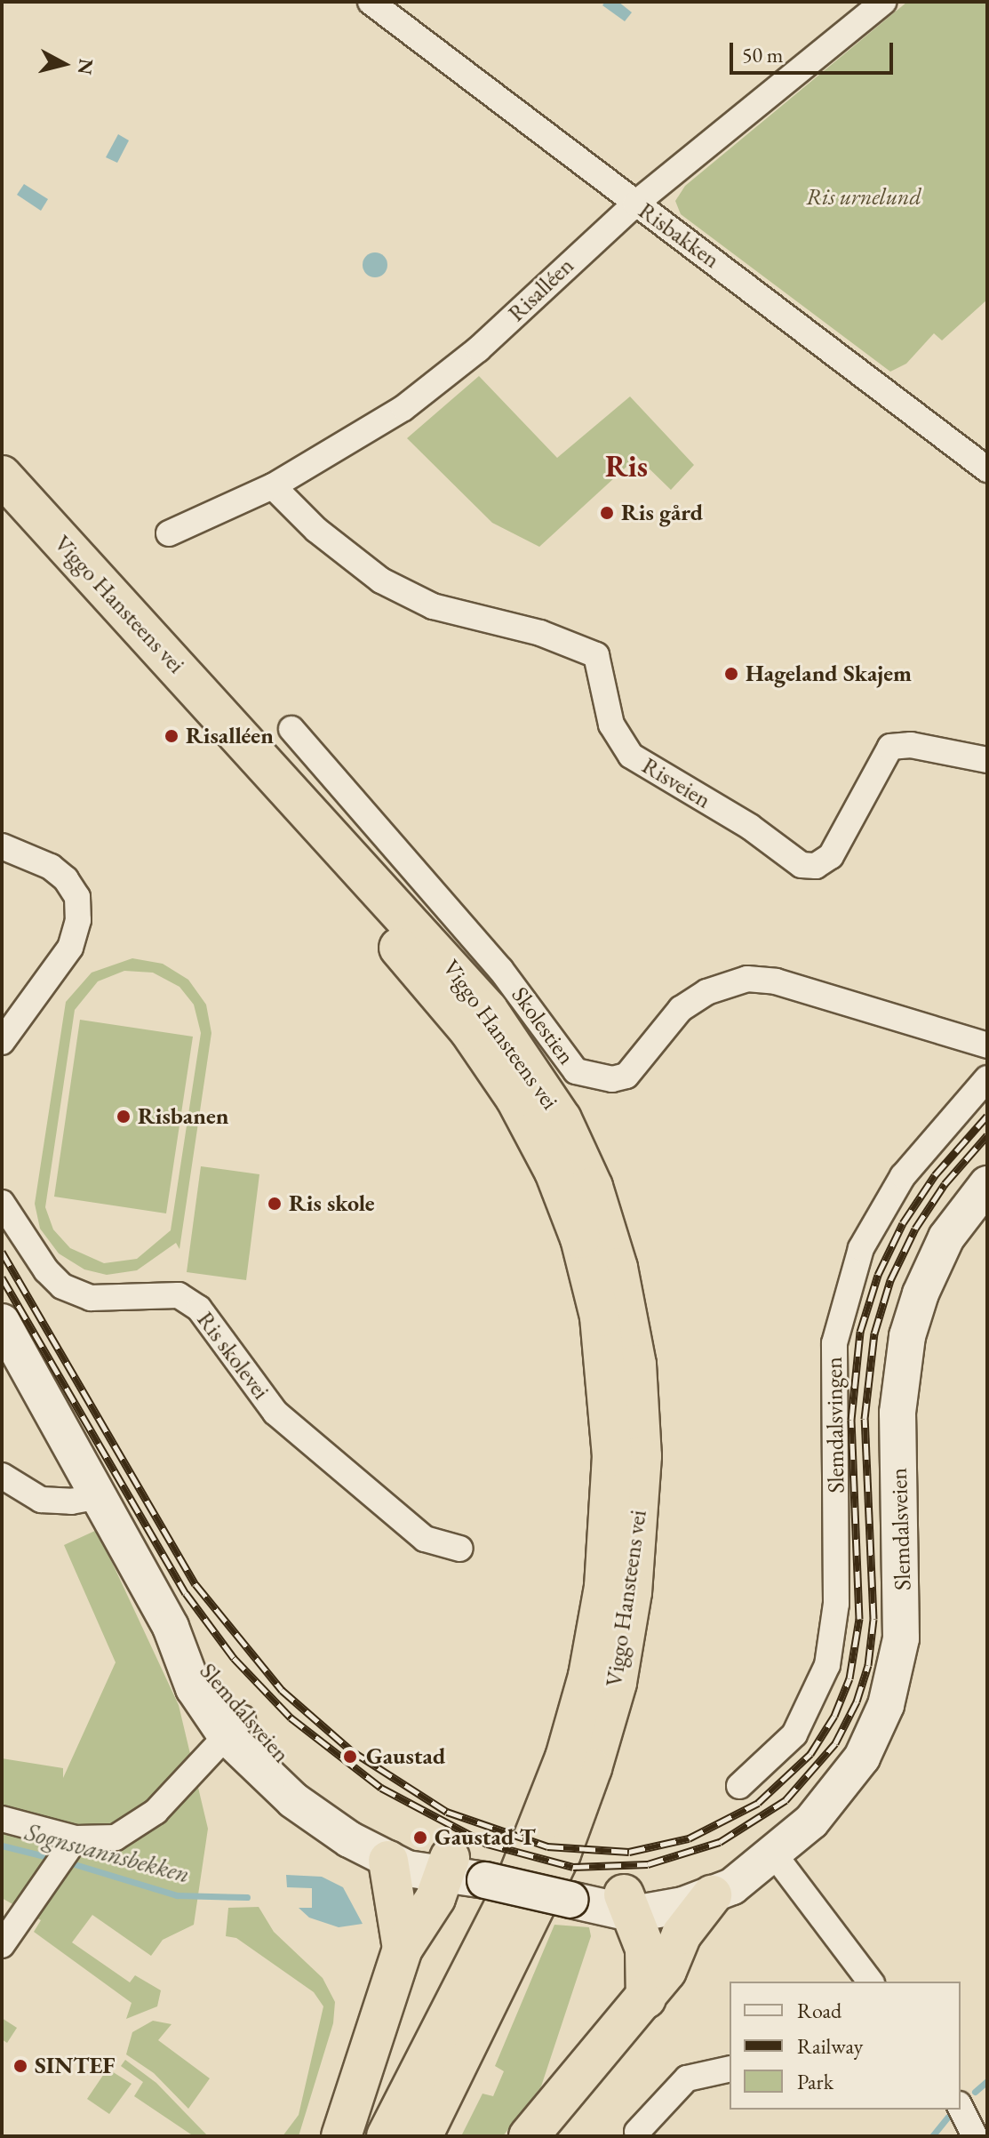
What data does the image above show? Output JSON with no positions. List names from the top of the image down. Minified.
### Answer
{"streets":{"highway":["Viggo Hansteens vei"],"main road":["Slemdalsveien"],"street":["Risbakken","Risalléen","Risveien","Skolestien","Ris skolevei","Slemdalsvingen"]},"crossings":[["Risbakken","Risalléen"],["Risalléen","Risveien"]],"districts":["Ris"],"water":["Sognsvannsbekken"],"parks":["Ris urnelund"],"places":["Ris gård","Hageland Skajem","Risalléen","Risbanen","Ris skole","Gaustad","Gaustad T","SINTEF"],"legend":["Road","Railway","Park"],"scale_bar":"50 m","north":"right"}
